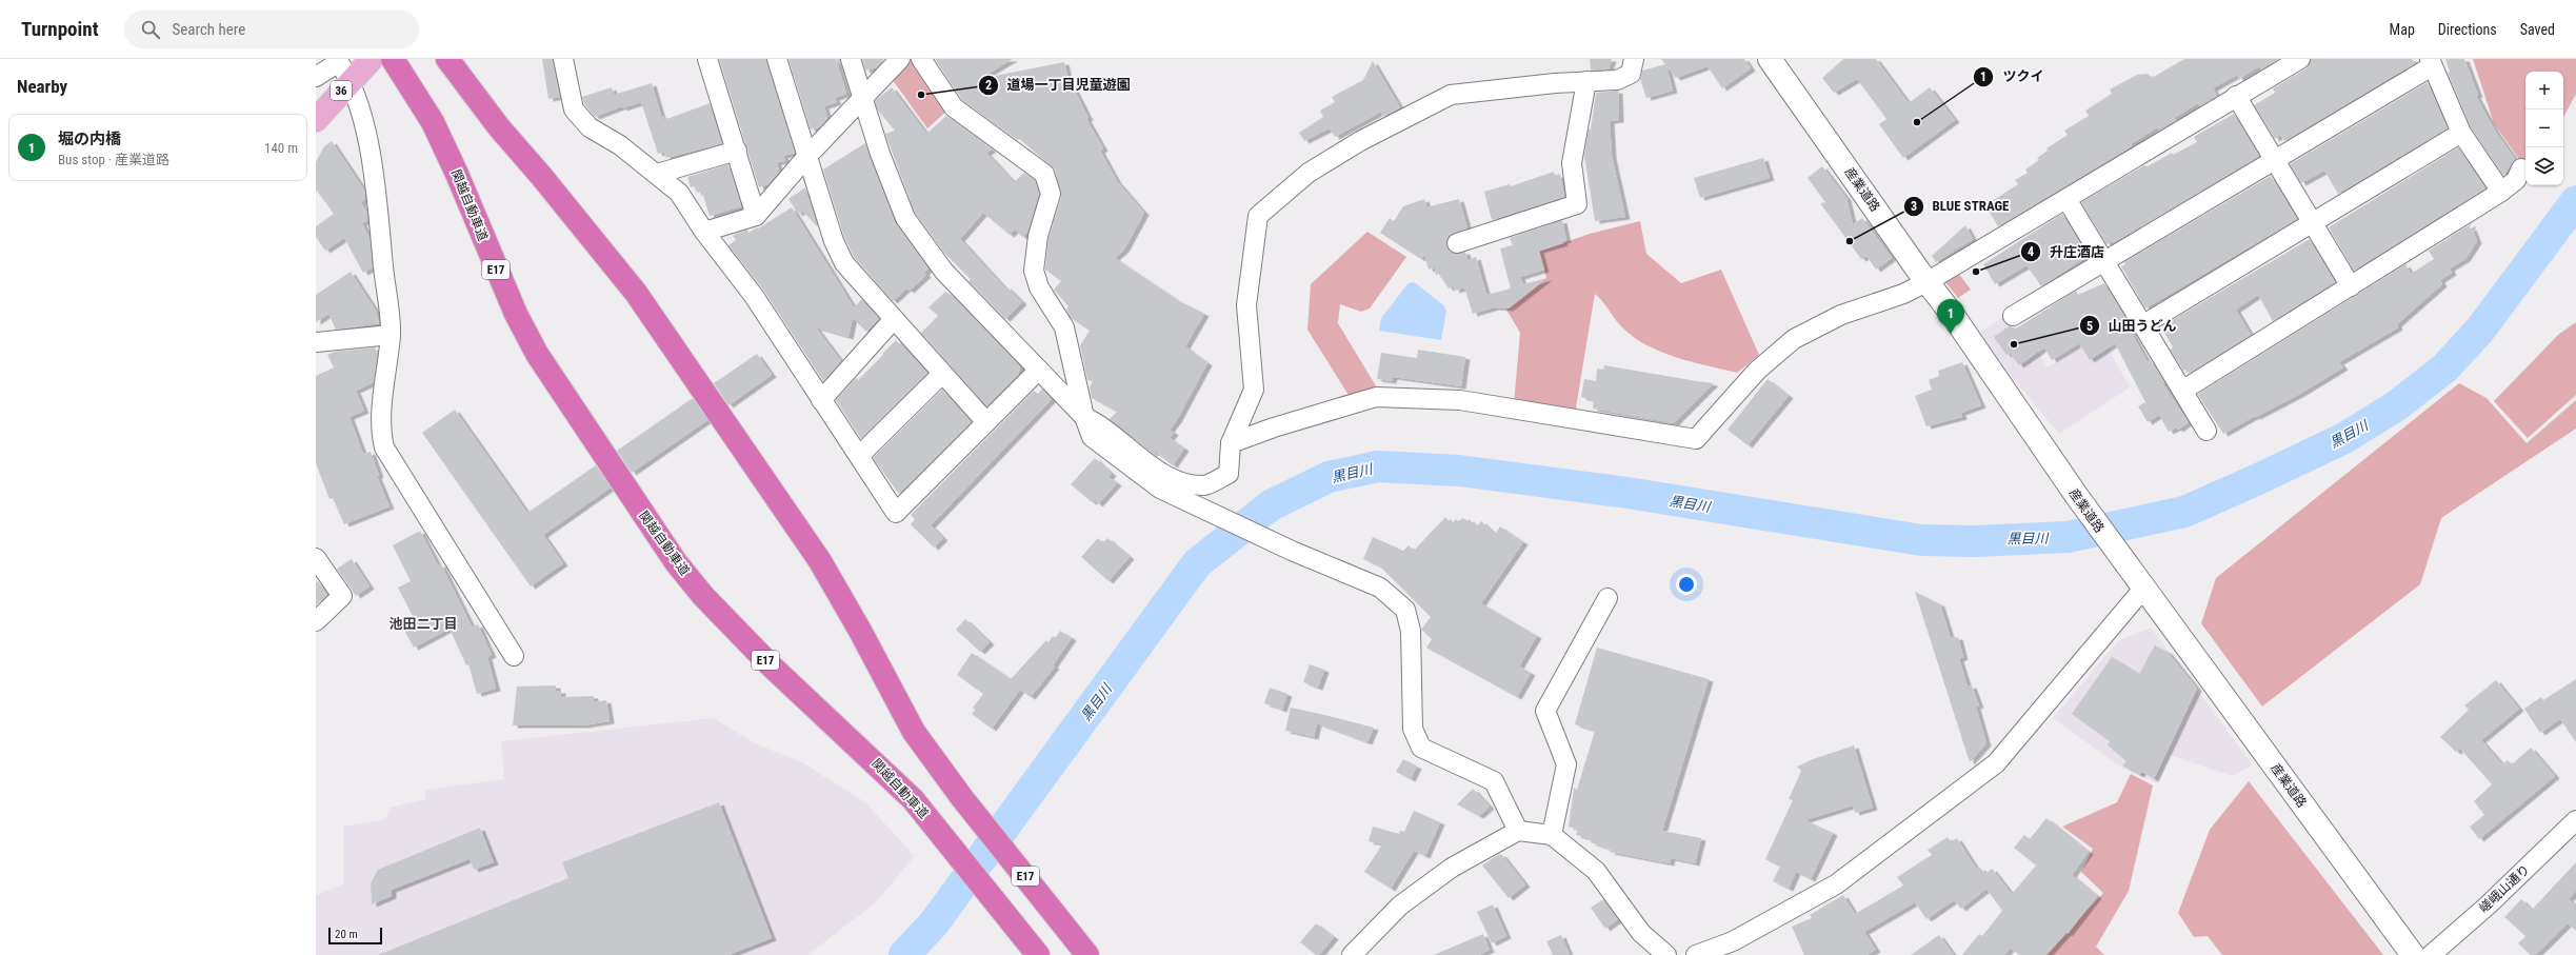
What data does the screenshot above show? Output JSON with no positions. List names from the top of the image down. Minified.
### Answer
{"streets":{"highway":["関越自動車道","E17"],"main road":["36"],"street":["産業道路","嵯峨山通り"]},"districts":["池田二丁目"],"water":["黒目川"],"places":["道場一丁目児童遊園","ツクイ","BLUE STRAGE","升庄酒店","山田うどん"],"scale_bar":"20 m","page":{"header":"Turnpoint","search":"Search here","nav":["Map","Directions","Saved"],"heading":"Nearby","map_buttons":["+","−"],"list":[{"mark":"1","name":"堀の内橋","note":"Bus stop · 産業道路","value":"140 m"}],"pins":"1","scale":"20 m"}}
